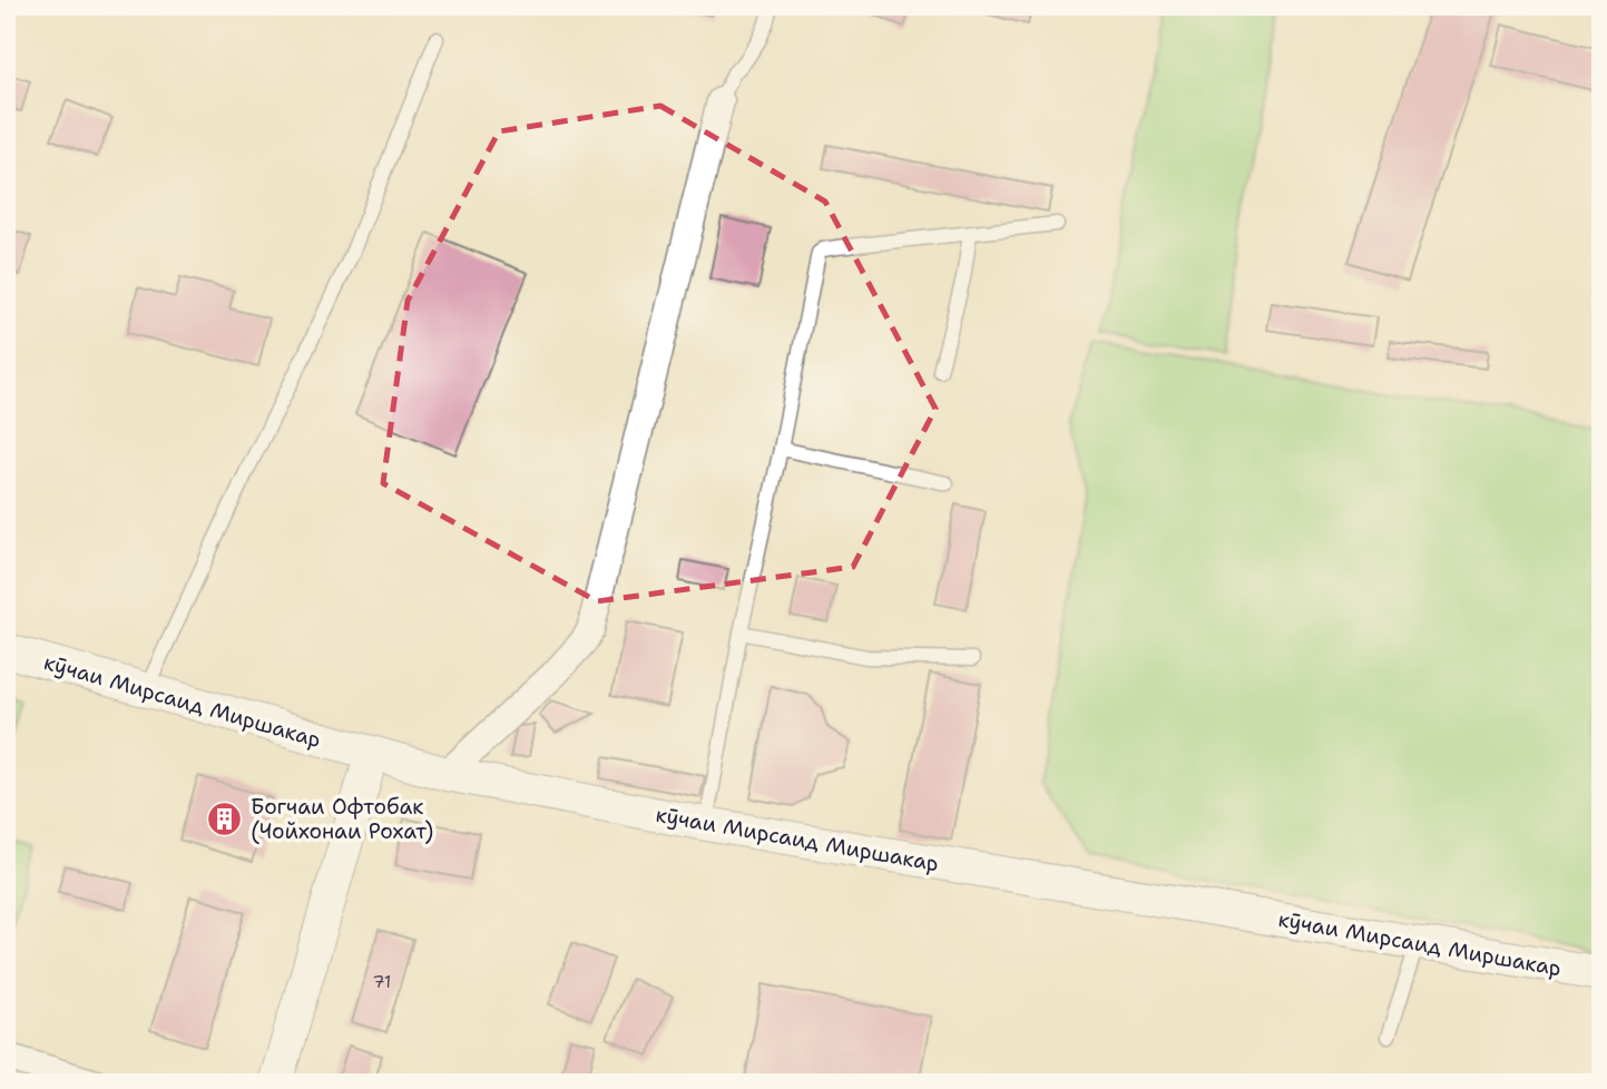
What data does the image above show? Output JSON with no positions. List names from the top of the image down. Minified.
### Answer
{"streets":{"street":["кӯчаи Мирсаид Миршакар"]},"places":{"building":["Богчаи Офтобак (Чойхонаи Рохат)"]},"house_numbers":["71"]}
